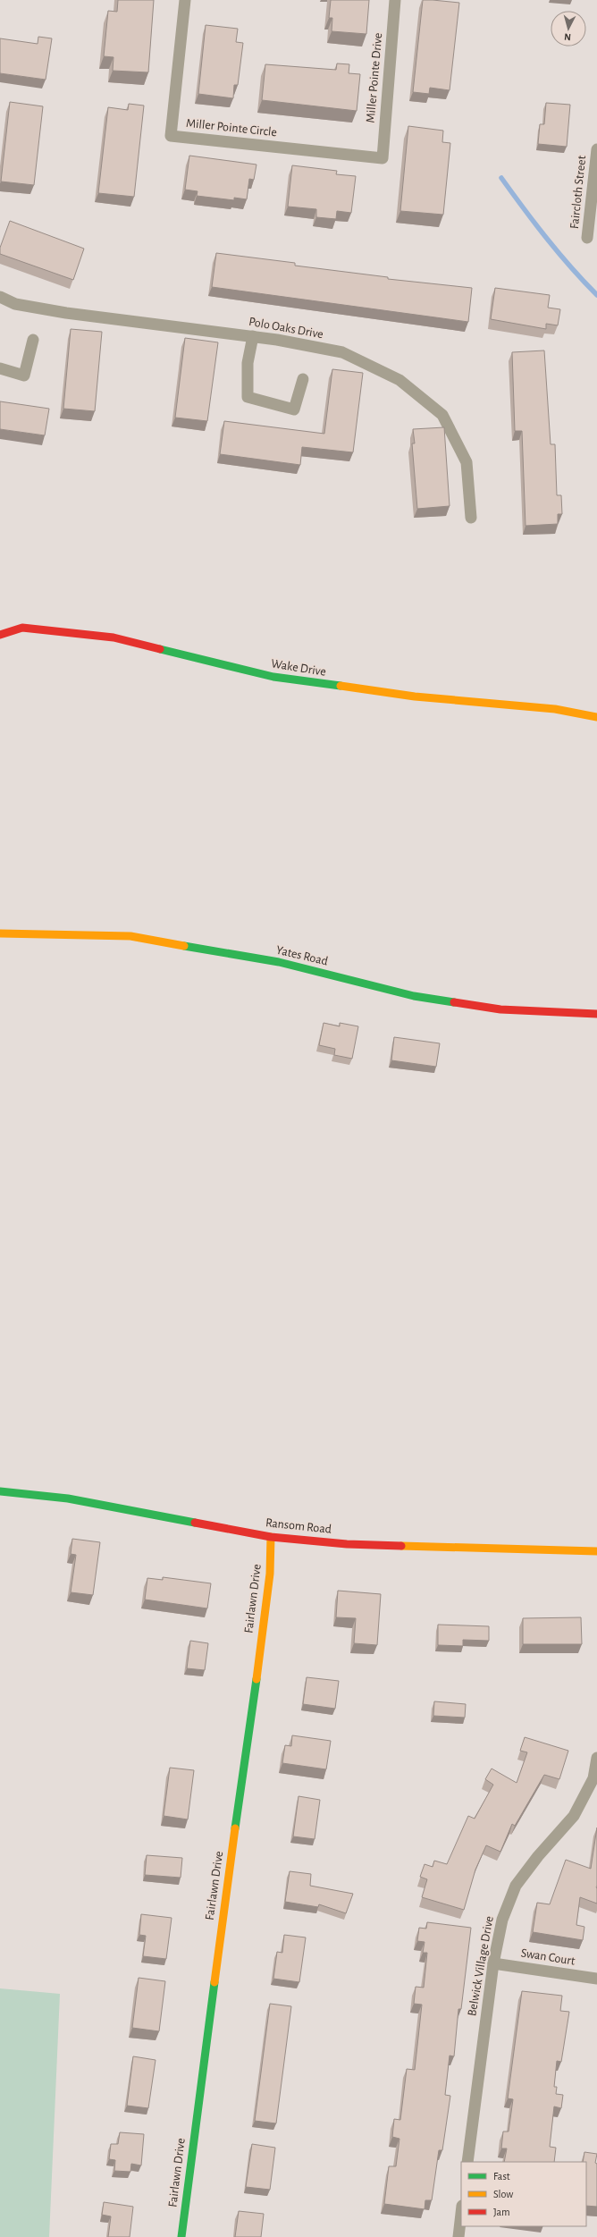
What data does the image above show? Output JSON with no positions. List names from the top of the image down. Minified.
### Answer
{"streets":{"street":["Miller Pointe Drive","Miller Pointe Circle","Faircloth Street","Polo Oaks Drive","Wake Drive","Yates Road","Ransom Road","Fairlawn Drive","Swan Court","Belwick Village Drive"]},"crossings":[["Miller Pointe Drive","Miller Pointe Circle"],["Ransom Road","Fairlawn Drive"],["Swan Court","Belwick Village Drive"]],"legend":["Fast","Slow","Jam"],"north":"bottom"}
